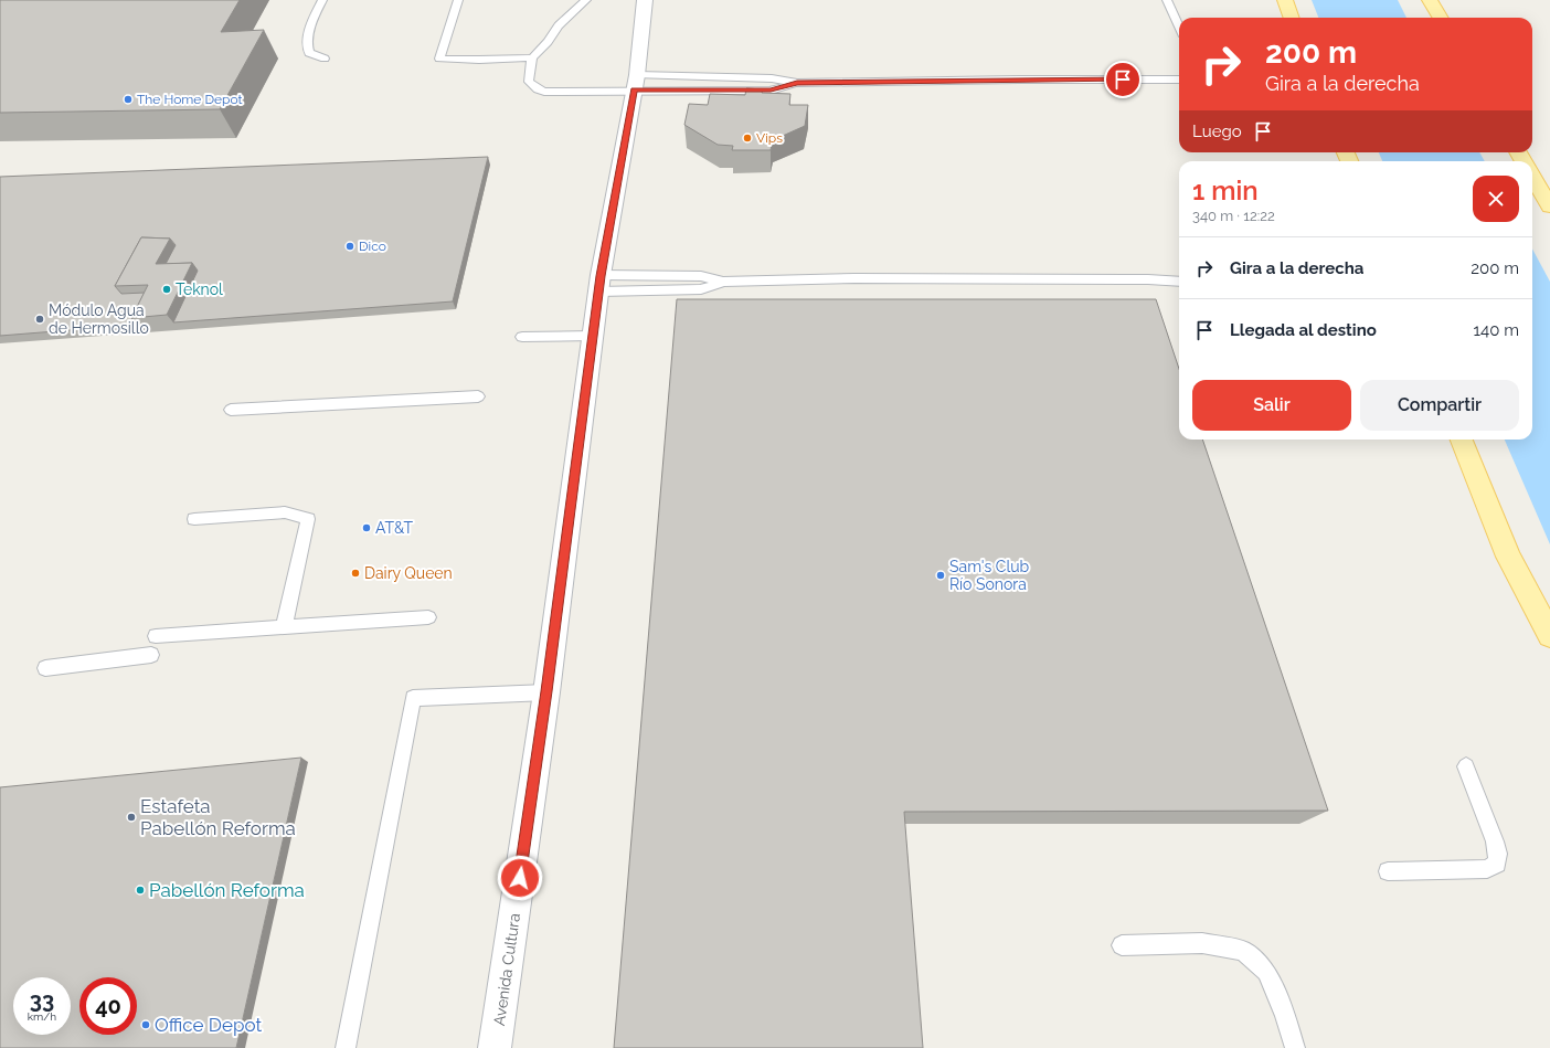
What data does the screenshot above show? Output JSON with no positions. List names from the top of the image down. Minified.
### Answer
{"streets":{"street":["Avenida Cultura"]},"places":["The Home Depot","Vips","Dico","Teknol","Módulo Agua de Hermosillo","AT&T","Dairy Queen","Sam's Club Río Sonora","Estafeta Pabellón Reforma","Pabellón Reforma","Office Depot"],"page":{"turn":["200 m","Gira a la derecha"],"then":"Luego","heading":["1 min","340 m · 12:22"],"list":[{"name":"Gira a la derecha","value":"200 m"},{"name":"Llegada al destino","value":"140 m"}],"buttons":["Salir","Compartir"],"speed":"33 km/h","limit":"40"}}
